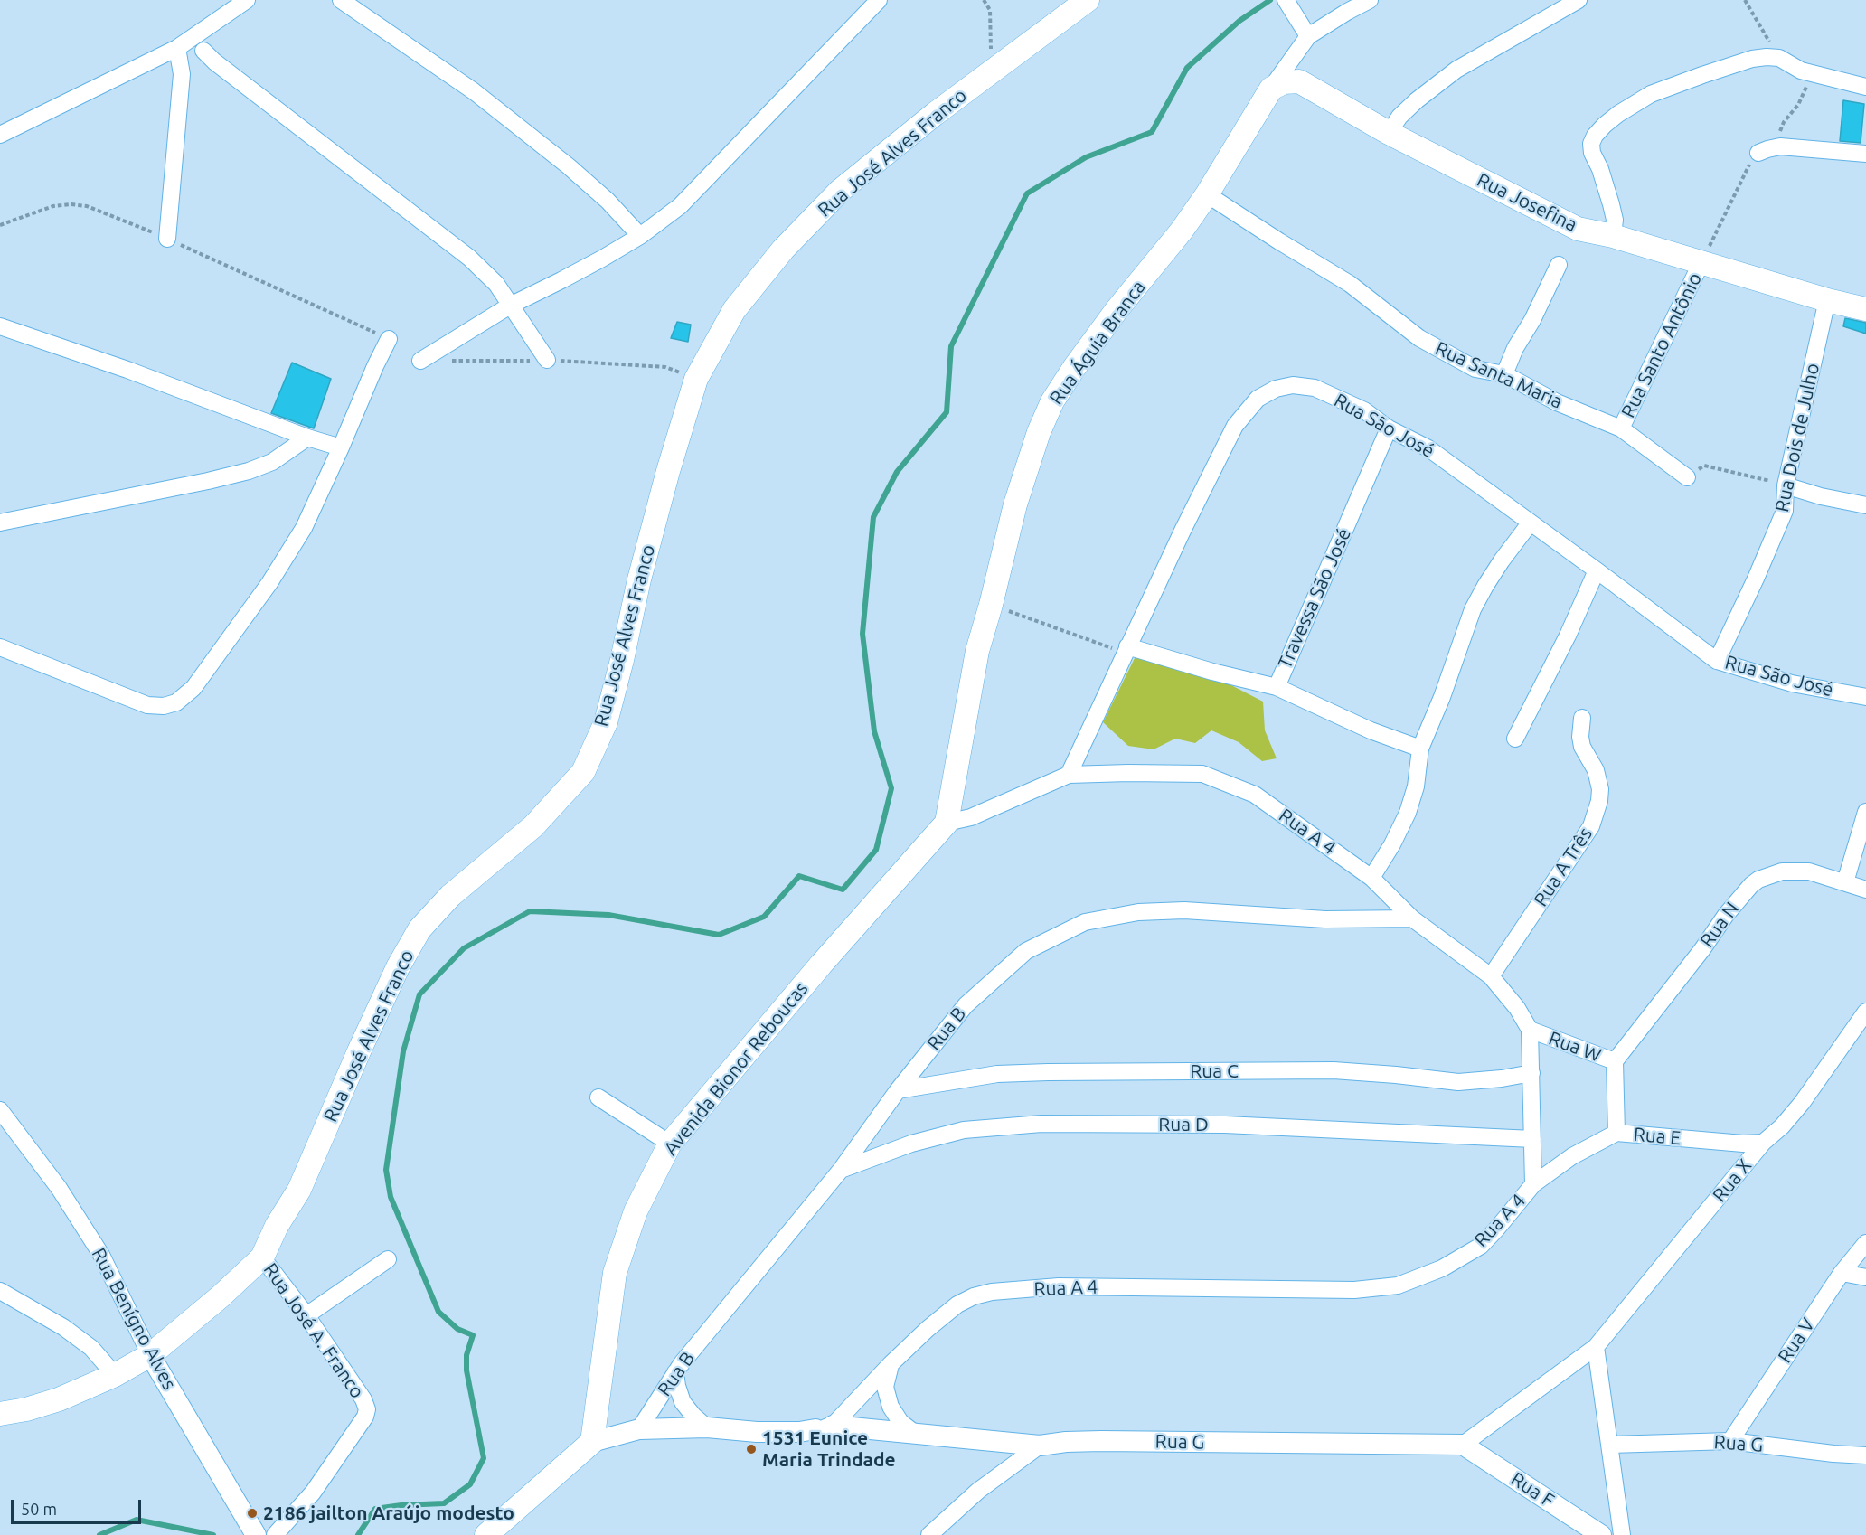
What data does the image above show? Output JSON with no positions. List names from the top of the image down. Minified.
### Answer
{"streets":{"main road":["Rua José Alves Franco","Rua Josefina","Rua Águia Branca","Avenida Bionor Reboucas"],"street":["Rua Santo Antônio","Rua Santa Maria","Rua São José","Rua Dois de Julho","Travessa São José","Rua A 4","Rua A Três","Rua N","Rua B","Rua W","Rua C","Rua D","Rua E","Rua X","Rua Benígno Alves","Rua José A. Franco","Rua V","Rua G","Rua F"]},"crossings":[["Rua José Alves Franco","Rua Benígno Alves"],["Rua José Alves Franco","Rua José A. Franco"],["Rua Josefina","Rua Águia Branca"],["Rua Josefina","Rua Santo Antônio"],["Rua Josefina","Rua Dois de Julho"],["Rua Águia Branca","Rua Santa Maria"],["Rua Águia Branca","Avenida Bionor Reboucas"],["Rua Santo Antônio","Rua Santa Maria"],["Rua São José","Rua Dois de Julho"],["Rua São José","Travessa São José"],["Rua São José","Rua A 4"],["Rua A 4","Rua A Três"],["Rua A 4","Rua B"],["Rua A 4","Rua W"],["Rua A 4","Rua C"],["Rua A 4","Rua D"],["Rua A 4","Rua E"],["Rua N","Rua W"],["Rua B","Rua C"],["Rua B","Rua D"],["Rua W","Rua E"],["Rua E","Rua X"],["Rua X","Rua G"],["Rua X","Rua F"],["Rua V","Rua G"],["Rua G","Rua F"]],"places":["1531 Eunice Maria Trindade","2186 jailton Araújo modesto"],"scale_bar":"50 m"}
